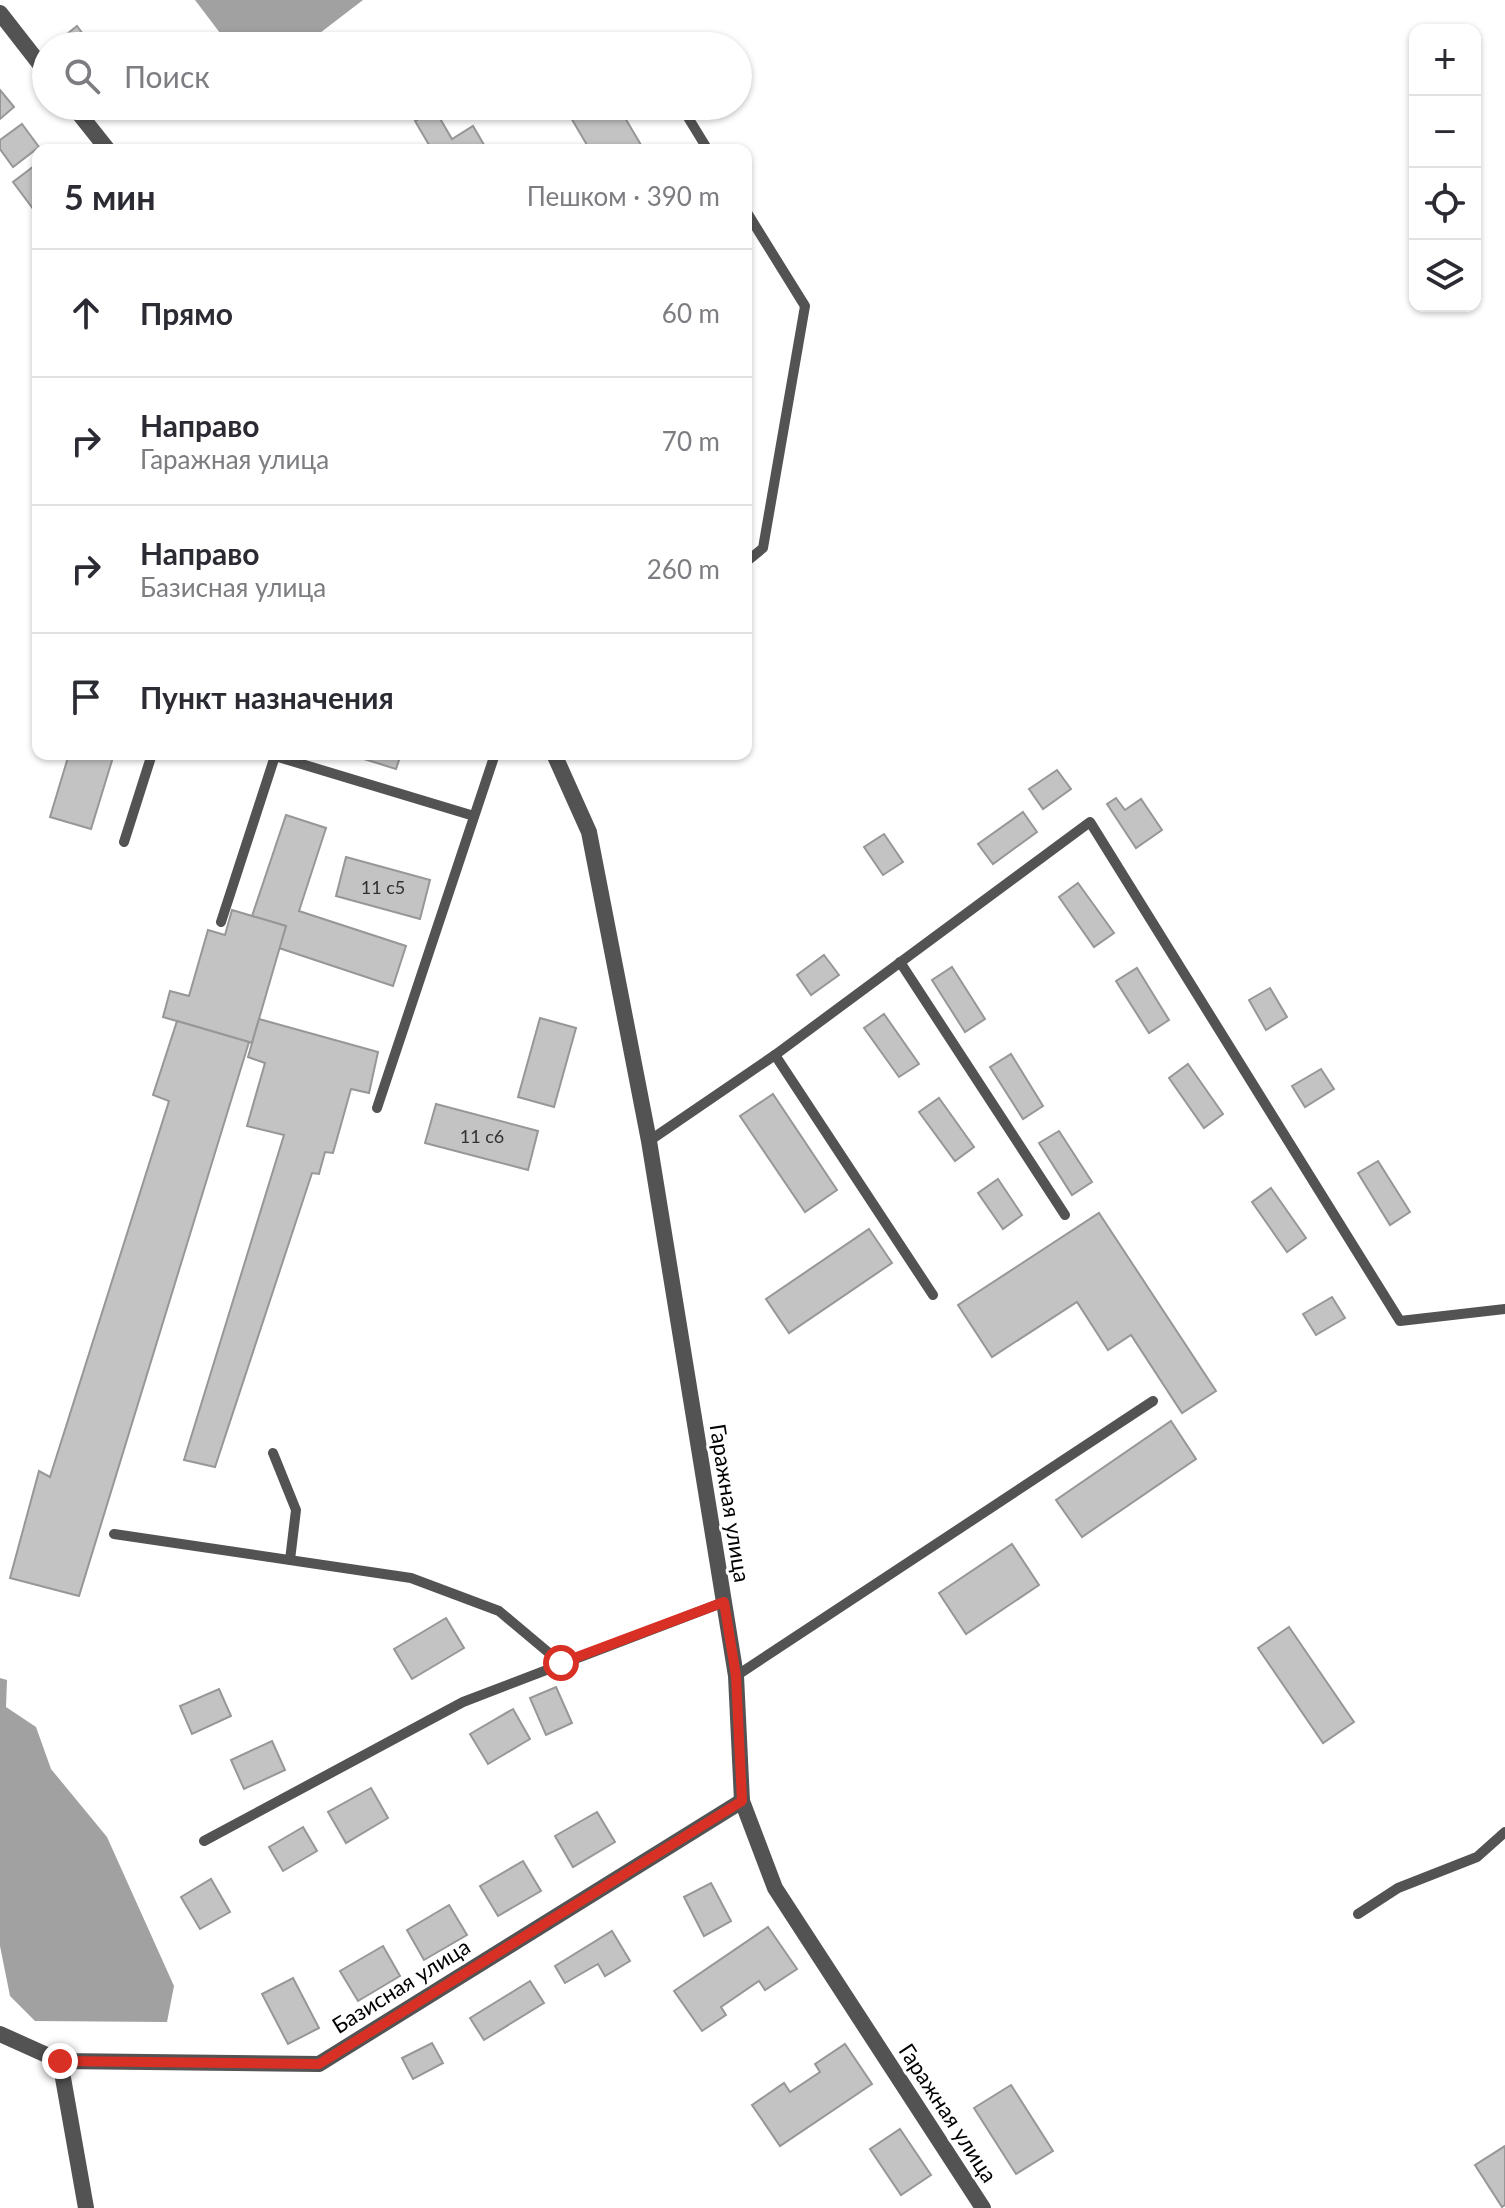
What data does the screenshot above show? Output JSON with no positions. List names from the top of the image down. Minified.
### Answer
{"streets":{"street":["Гаражная улица","Базисная улица"]},"crossings":[["Гаражная улица","Базисная улица"]],"house_numbers":["11 с5","11 с6"],"page":{"map_buttons":["+","−"],"search":"Поиск","heading":["5 мин","Пешком · 390 m"],"list":[["Прямо","60 m"],["Направо","Гаражная улица","70 m"],["Направо","Базисная улица","260 m"],"Пункт назначения"]}}
